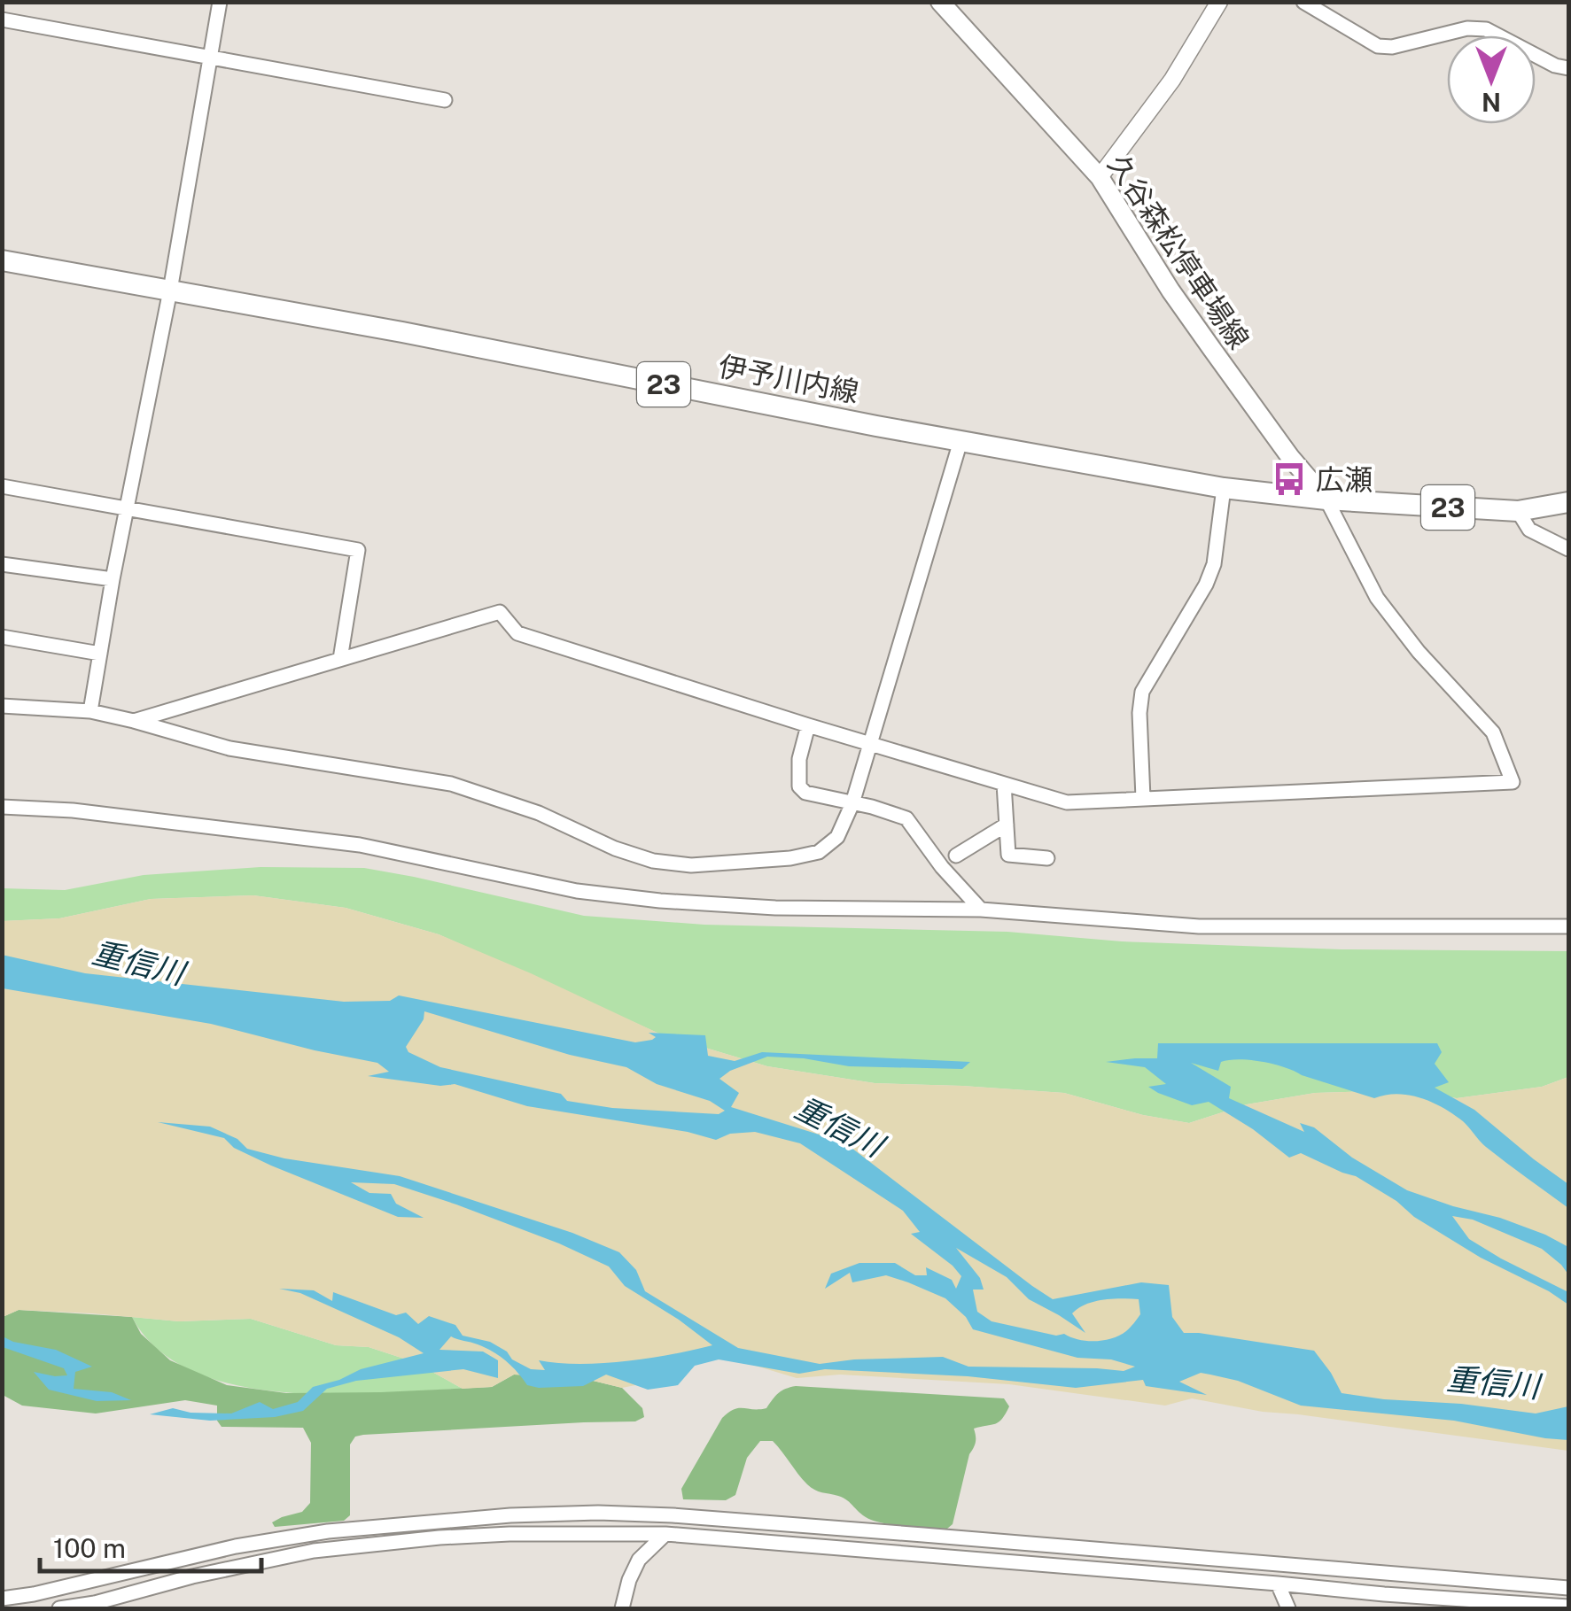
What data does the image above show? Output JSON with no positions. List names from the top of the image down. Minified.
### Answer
{"streets":{"main road":["久谷森松停車場線","伊予川内線","23"]},"crossings":[["久谷森松停車場線","伊予川内線"]],"water":["重信川"],"places":{"bus stop":["広瀬"]},"scale_bar":"100 m","north":"bottom"}
